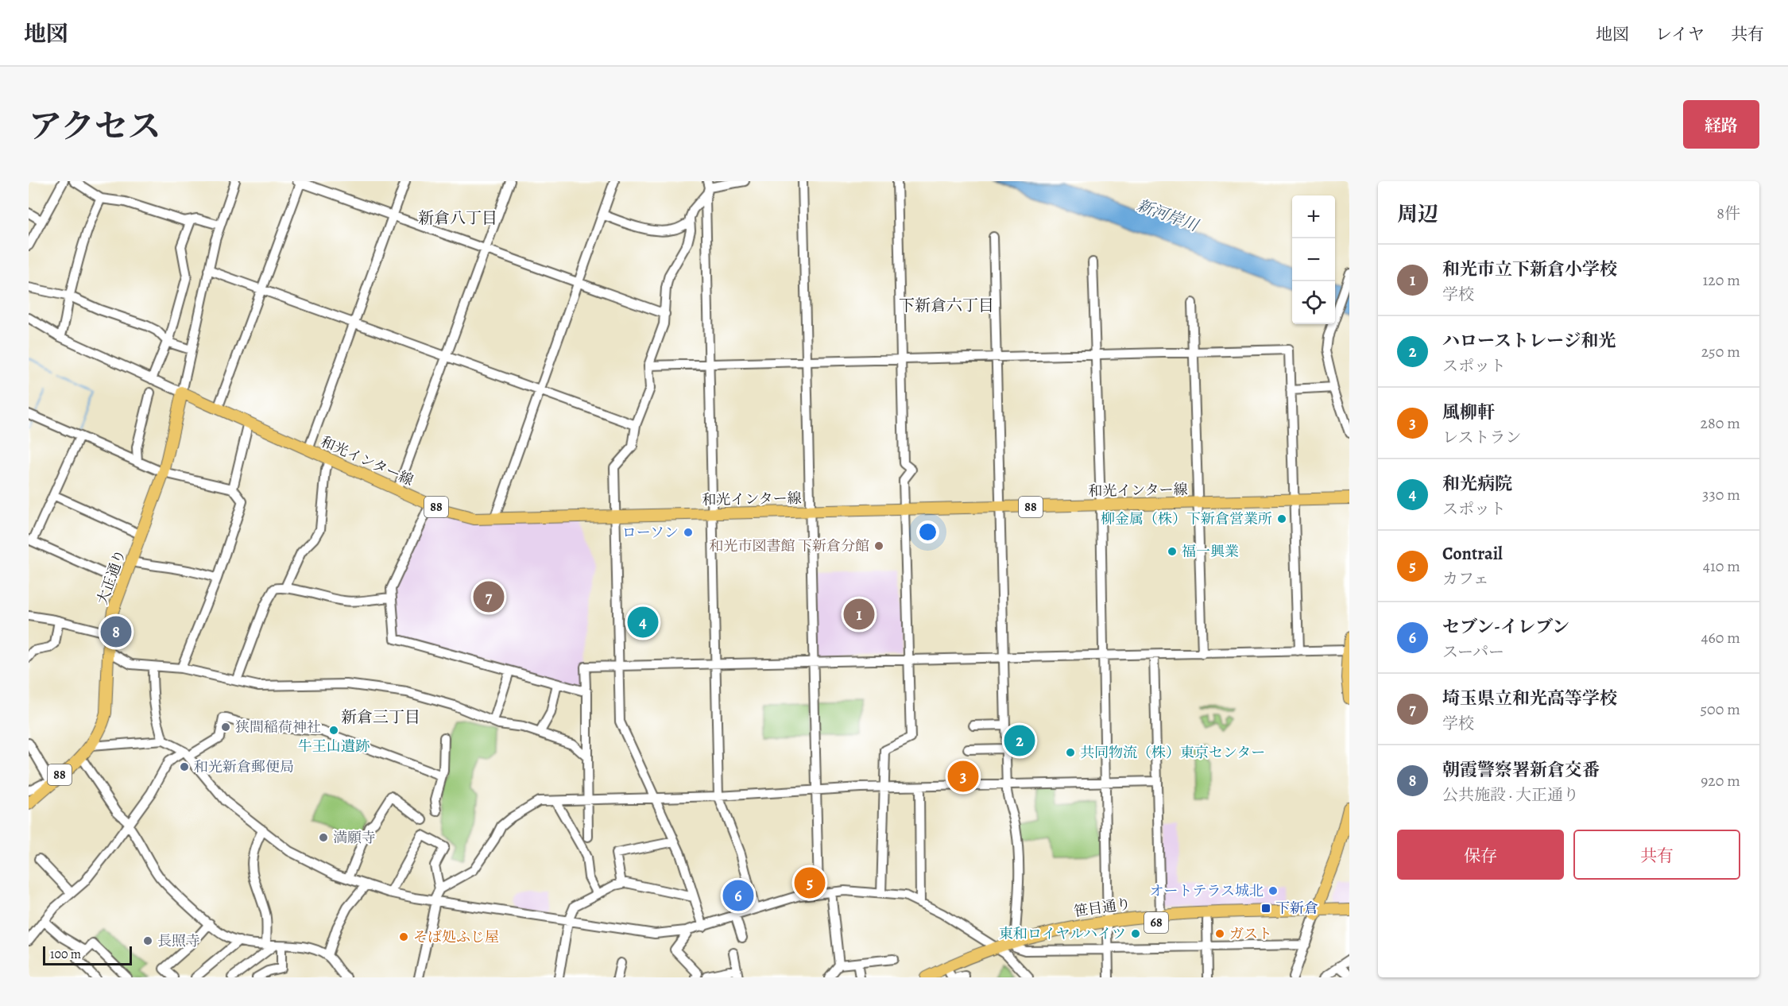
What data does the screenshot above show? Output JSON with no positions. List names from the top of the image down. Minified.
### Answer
{"streets":{"main road":["和光インター線","88","大正通り","笹目通り","68"]},"crossings":[["和光インター線","大正通り"]],"districts":["新倉八丁目","下新倉六丁目","新倉三丁目"],"water":["新河岸川"],"places":{"other":["柳金属（株）下新倉営業所","ローソン","和光市図書館 下新倉分館","福一興業","狭間稲荷神社","牛王山遺跡","共同物流（株）東京センター","和光新倉郵便局","満願寺","オートテラス城北","東和ロイヤルハイツ","ガスト","そば処ふじ屋","長照寺"],"transit":["下新倉"]},"scale_bar":"100 m","page":{"header":"地図","nav":["地図","レイヤ","共有"],"title":"アクセス","buttons":["経路",["保存","共有"]],"heading":["周辺","8件"],"map_buttons":["+","−"],"list":[{"mark":"1","name":"和光市立下新倉小学校","note":"学校","value":"120 m"},{"mark":"2","name":"ハローストレージ和光","note":"スポット","value":"250 m"},{"mark":"3","name":"風柳軒","note":"レストラン","value":"280 m"},{"mark":"4","name":"和光病院","note":"スポット","value":"330 m"},{"mark":"5","name":"Contrail","note":"カフェ","value":"410 m"},{"mark":"6","name":"セブン-イレブン","note":"スーパー","value":"460 m"},{"mark":"7","name":"埼玉県立和光高等学校","note":"学校","value":"500 m"},{"mark":"8","name":"朝霞警察署新倉交番","note":"公共施設 · 大正通り","value":"920 m"}],"pins":["7","1","4","8","2","3","5","6"],"scale":"100 m"}}
